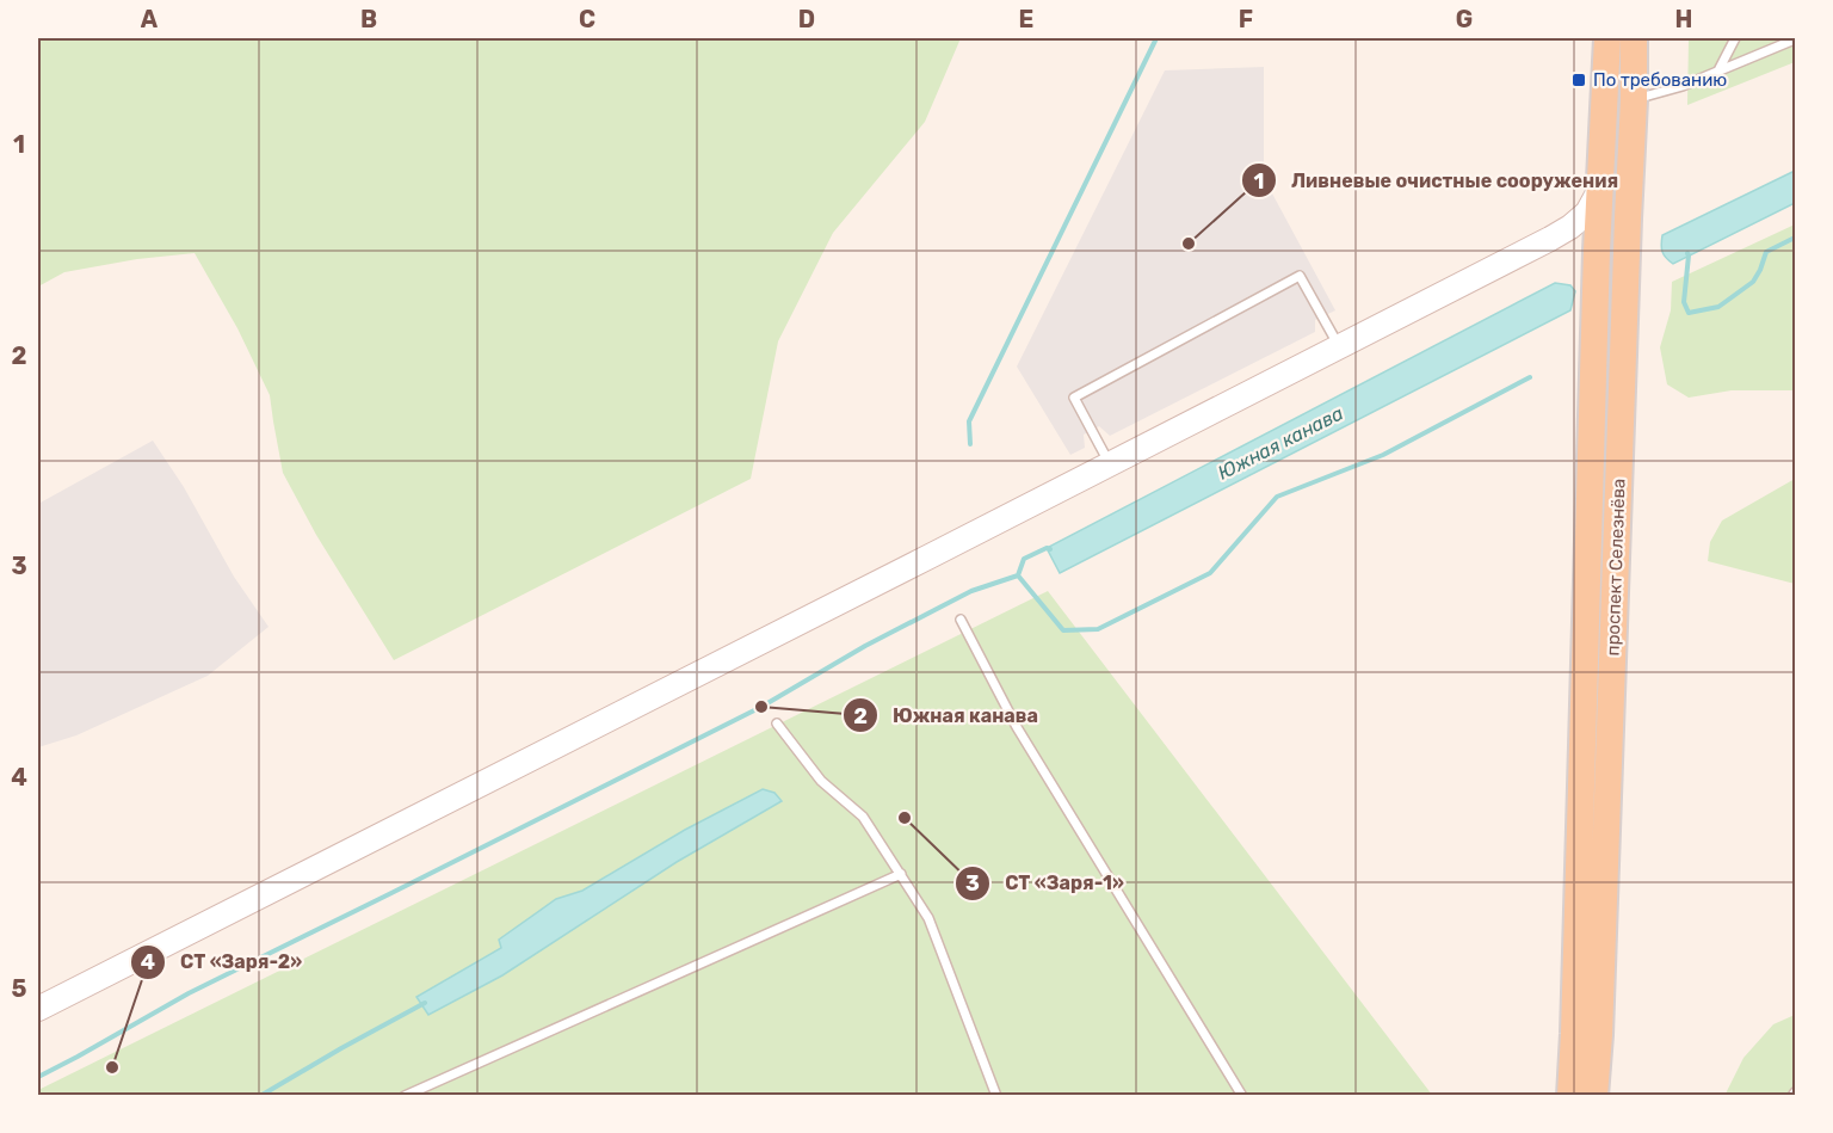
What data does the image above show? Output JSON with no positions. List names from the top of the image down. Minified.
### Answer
{"streets":{"main road":["проспект Селезнёва"]},"water":["Южная канава"],"places":{"transit":["По требованию"],"other":["Ливневые очистные сооружения","Южная канава","СТ «Заря-1»","СТ «Заря-2»"]},"grid":{"columns":["A","B","C","D","E","F","G","H"],"rows":["1","2","3","4","5"]}}
